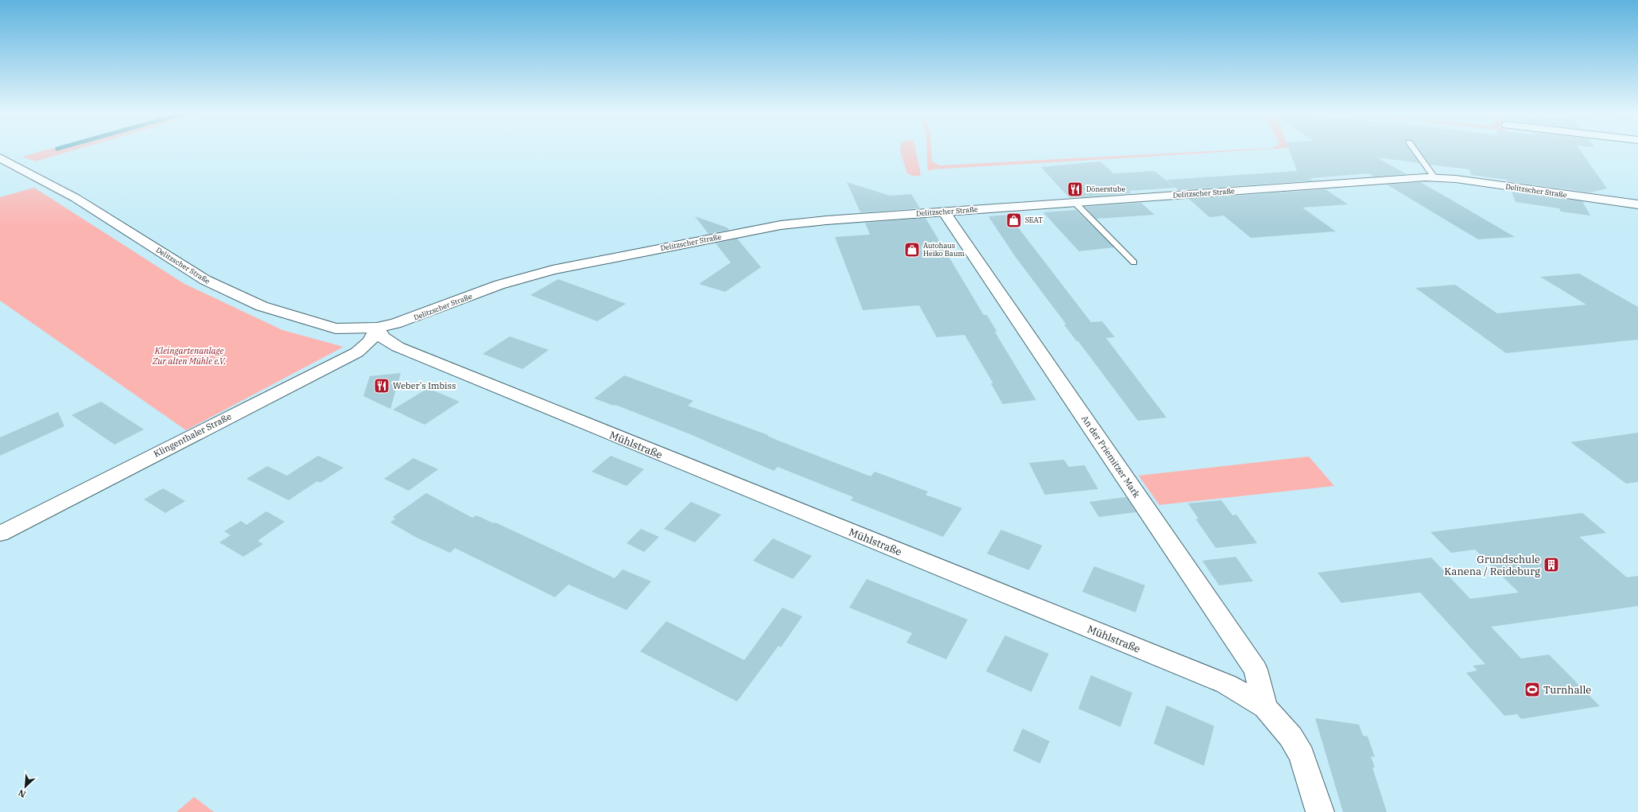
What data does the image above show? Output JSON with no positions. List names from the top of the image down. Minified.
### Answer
{"streets":{"main road":["Delitzscher Straße","Klingenthaler Straße","Mühlstraße","An der Priemitzer Mark"]},"crossings":[["Delitzscher Straße","Klingenthaler Straße"],["Delitzscher Straße","Mühlstraße"],["Delitzscher Straße","An der Priemitzer Mark"],["Klingenthaler Straße","Mühlstraße"],["Mühlstraße","An der Priemitzer Mark"]],"parks":["Kleingartenanlage Zur alten Mühle e.V."],"places":{"restaurant":["Dönerstube","Weber's Imbiss"],"shop":["SEAT","Autohaus Heiko Baum"],"building":["Grundschule Kanena / Reideburg"],"sports":["Turnhalle"]},"north":"bottom left"}
